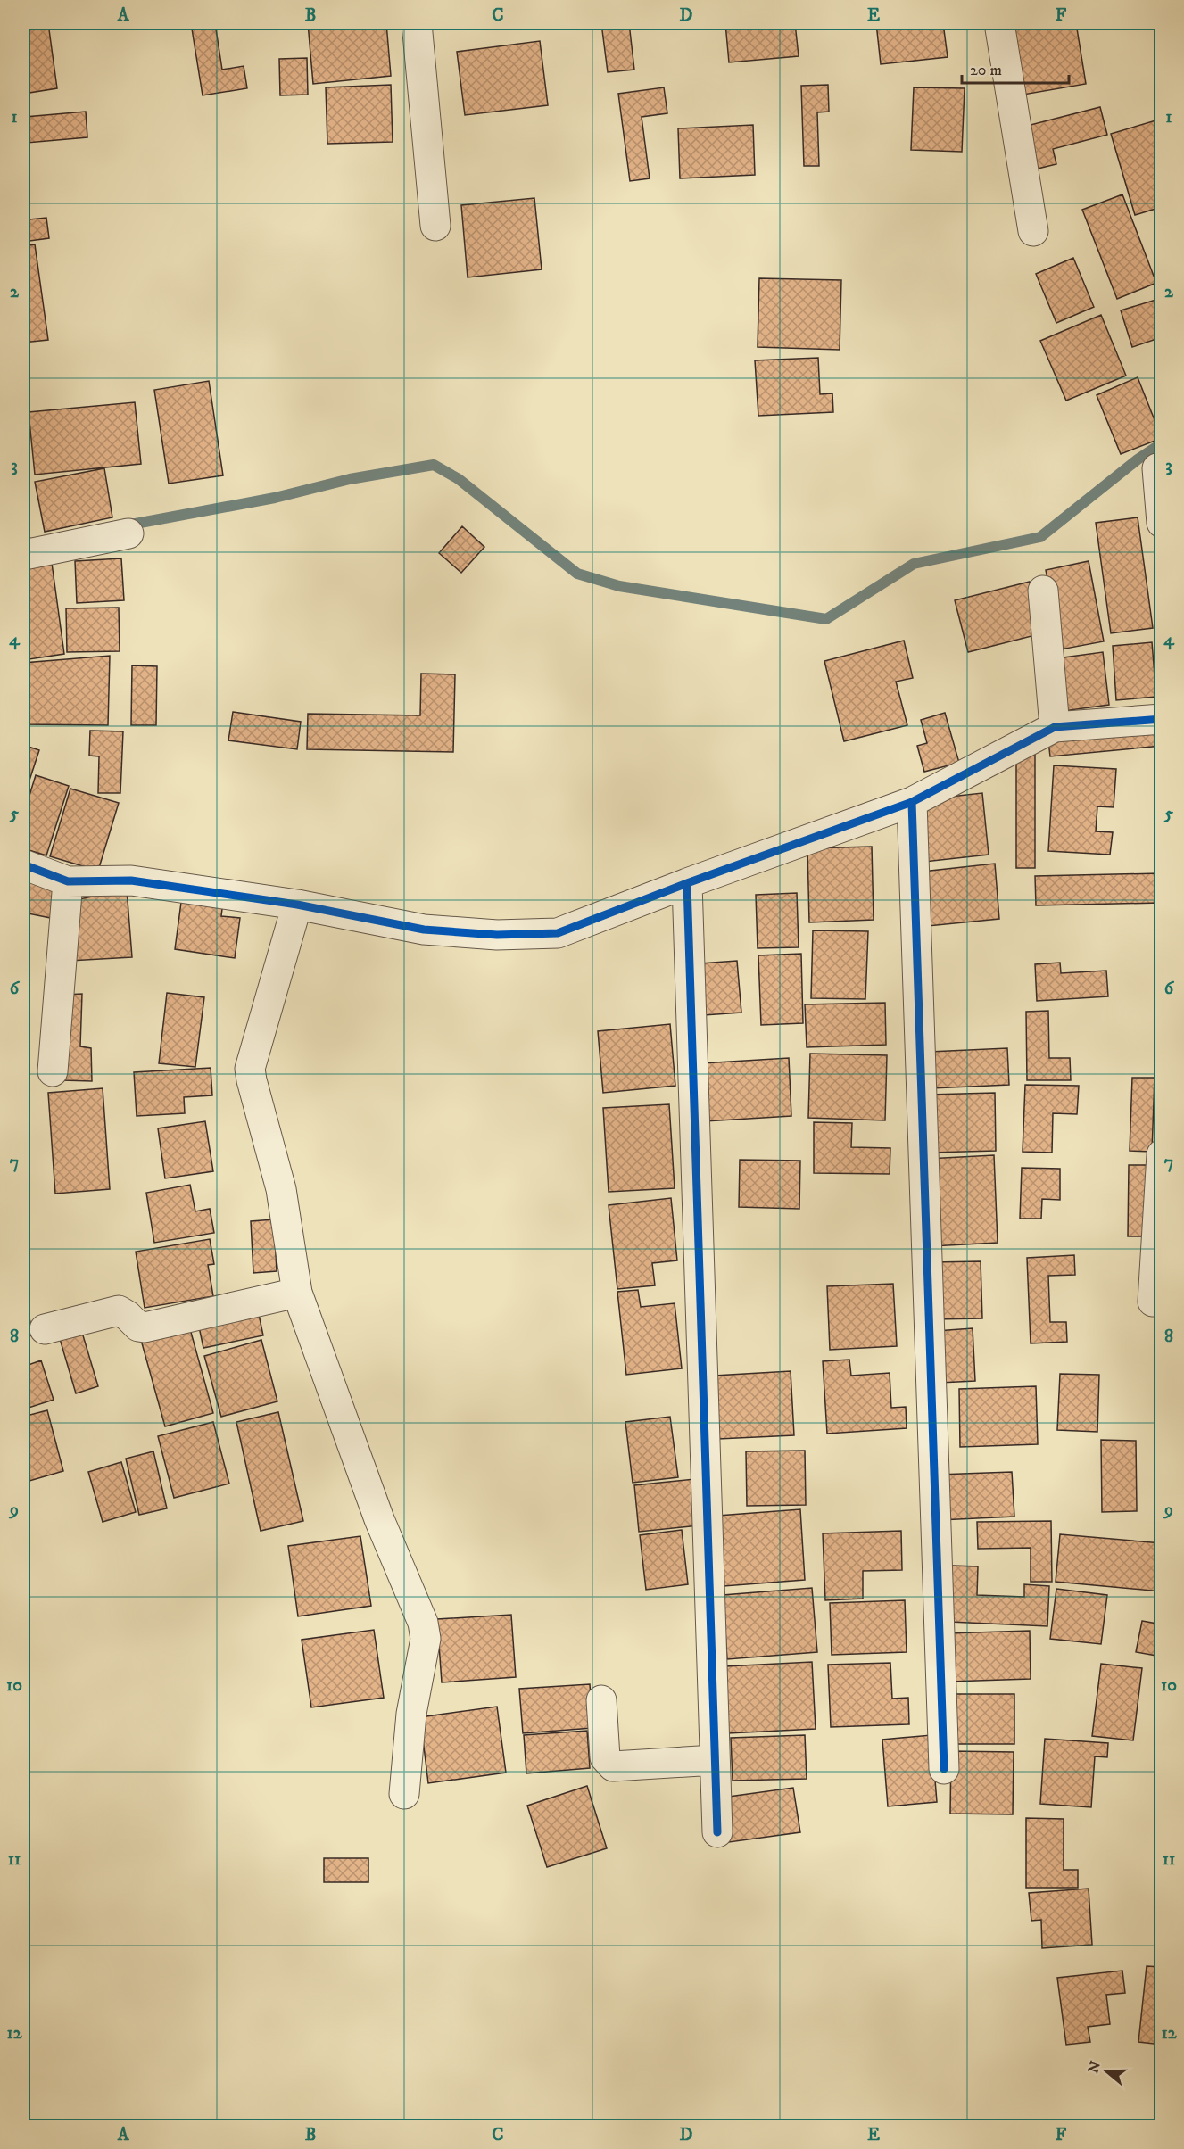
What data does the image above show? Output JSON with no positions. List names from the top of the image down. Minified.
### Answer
{"scale_bar":"20 m","north":"left","grid":{"columns":["A","B","C","D","E","F"],"rows":["1","2","3","4","5","6","7","8","9","10","11","12"]}}
